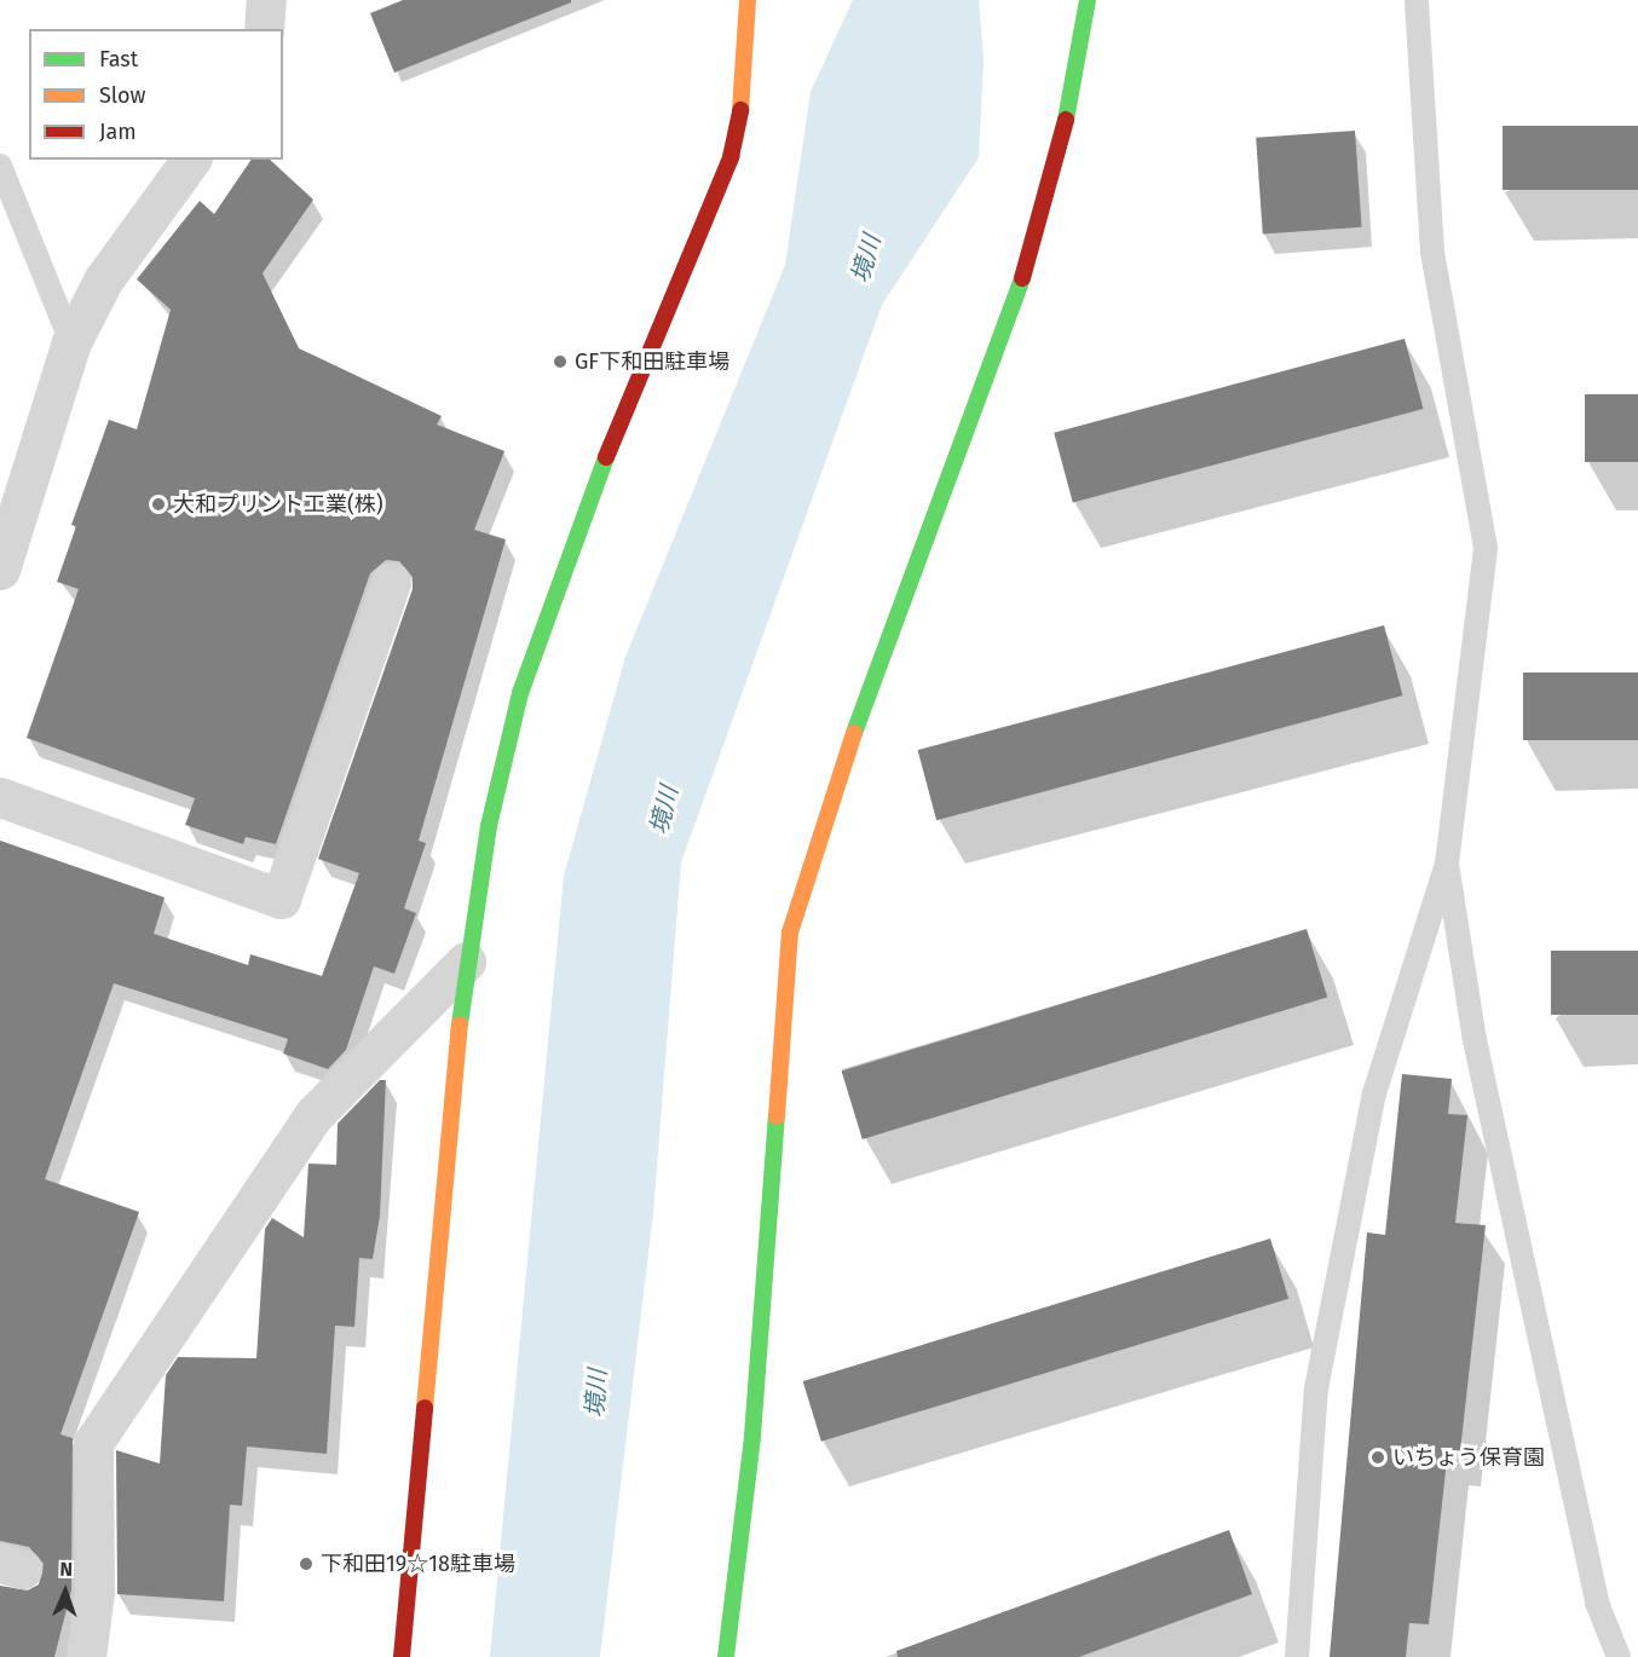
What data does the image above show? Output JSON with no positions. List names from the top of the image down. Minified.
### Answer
{"water":["境川"],"places":["GF下和田駐車場","大和プリント工業(株)","いちょう保育園","下和田19☆18駐車場"],"legend":["Fast","Slow","Jam"],"north":"top"}
